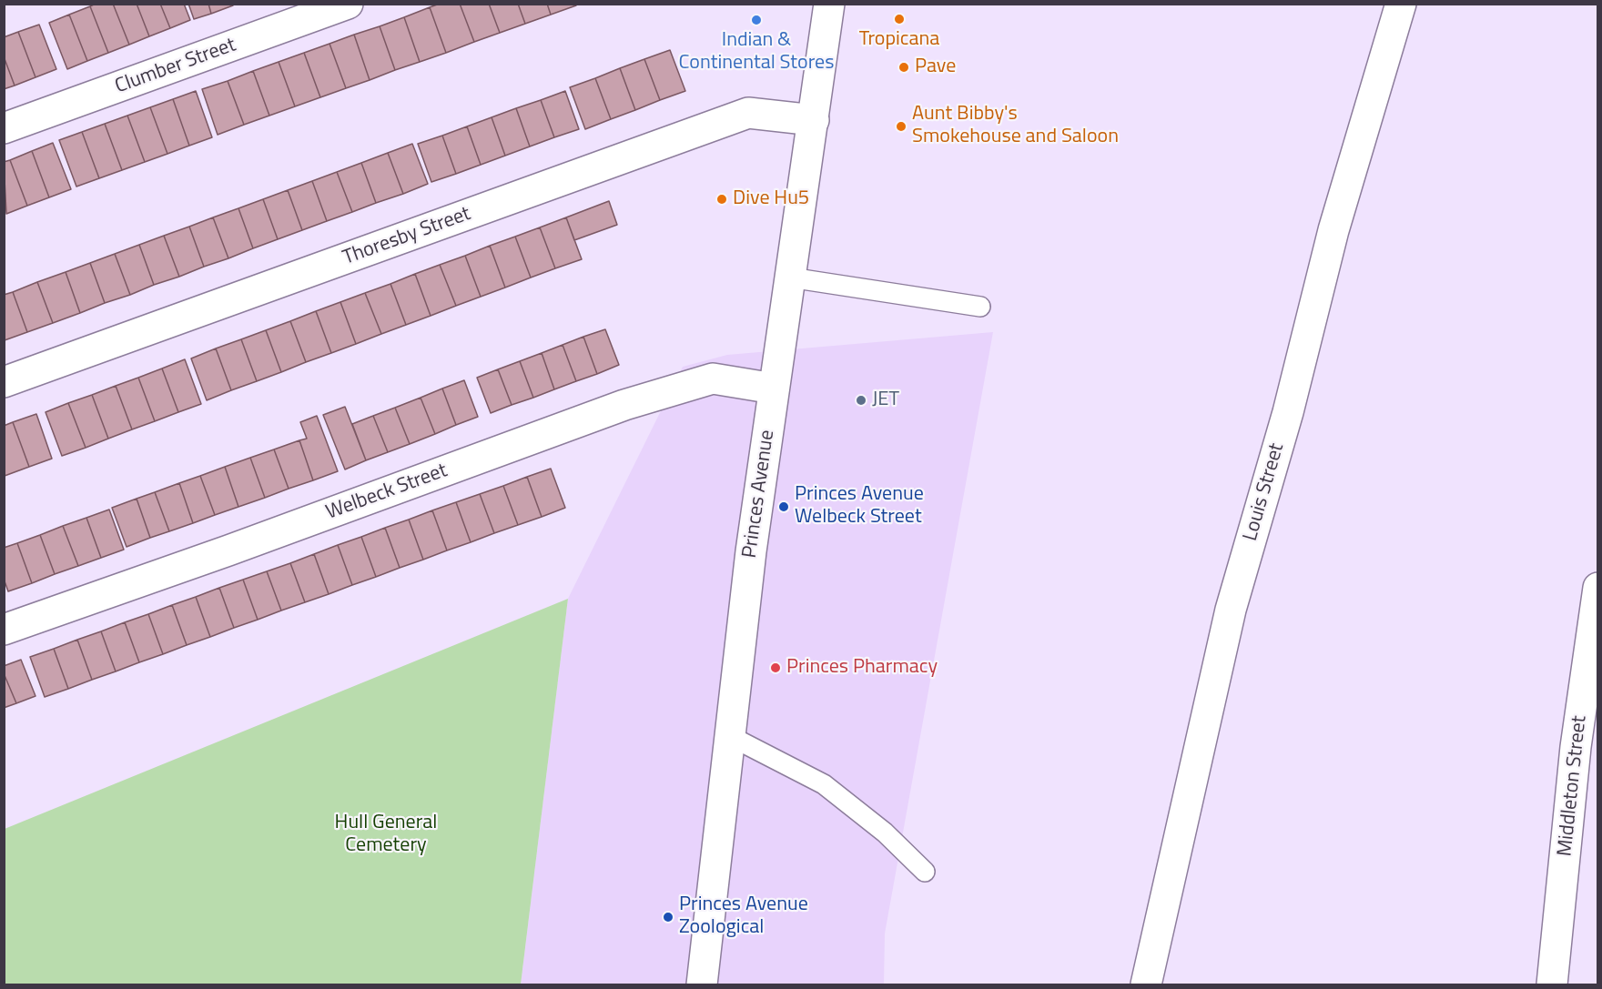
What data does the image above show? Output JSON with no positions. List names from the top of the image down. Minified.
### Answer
{"streets":{"street":["Clumber Street","Thoresby Street","Welbeck Street","Louis Street","Princes Avenue","Middleton Street"]},"crossings":[["Thoresby Street","Princes Avenue"],["Welbeck Street","Princes Avenue"]],"parks":["Hull General Cemetery"],"places":["Tropicana","Indian & Continental Stores","Pave","Aunt Bibby's Smokehouse and Saloon","Dive Hu5","JET","Princes Avenue Welbeck Street","Princes Pharmacy","Princes Avenue Zoological"]}
